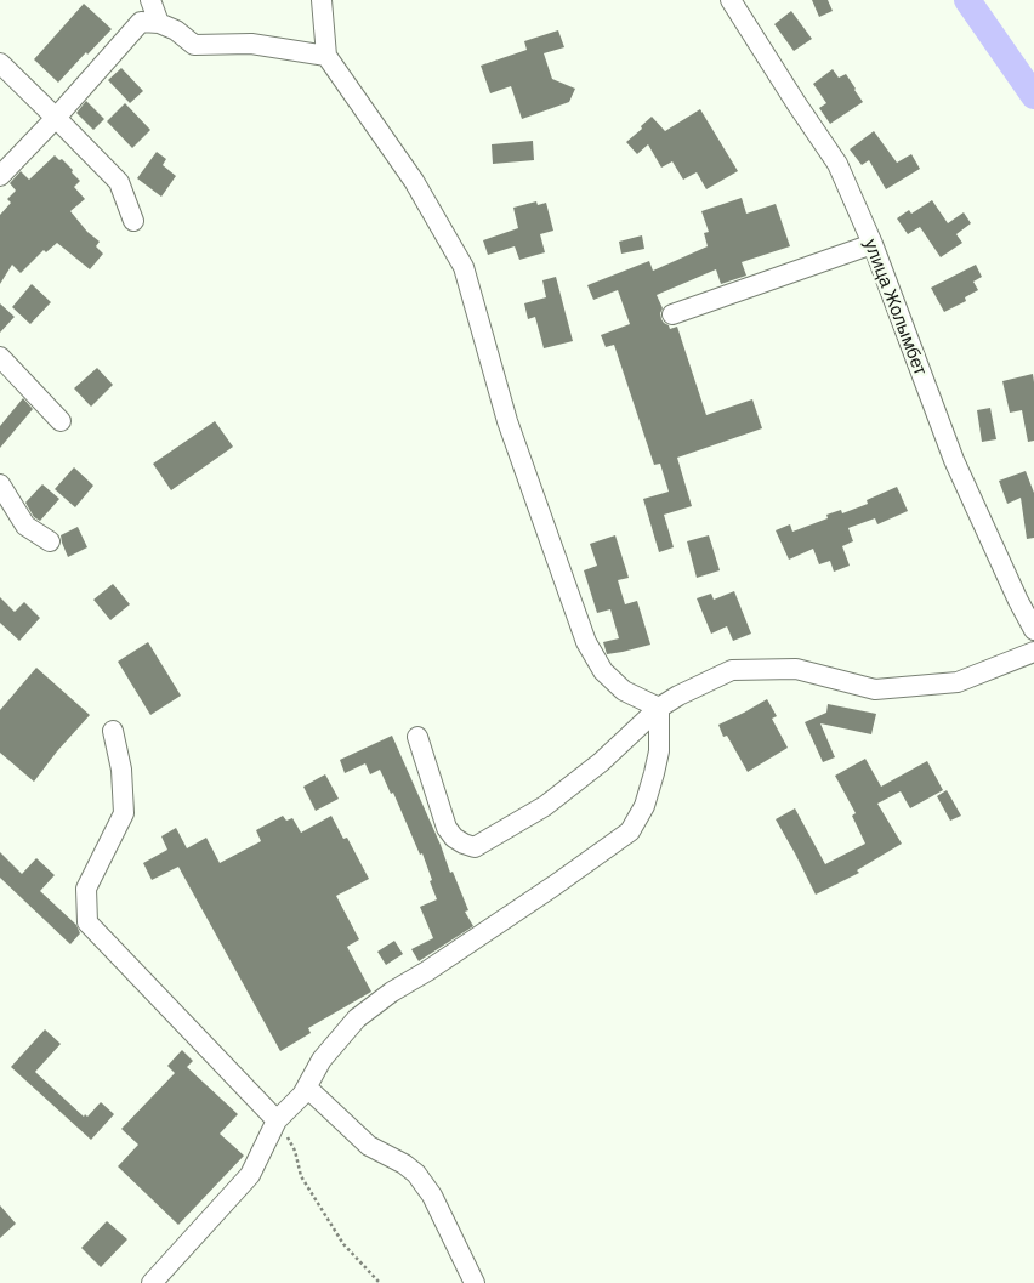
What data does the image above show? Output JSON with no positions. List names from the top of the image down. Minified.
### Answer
{"streets":{"street":["улица Жолымбет"]}}
